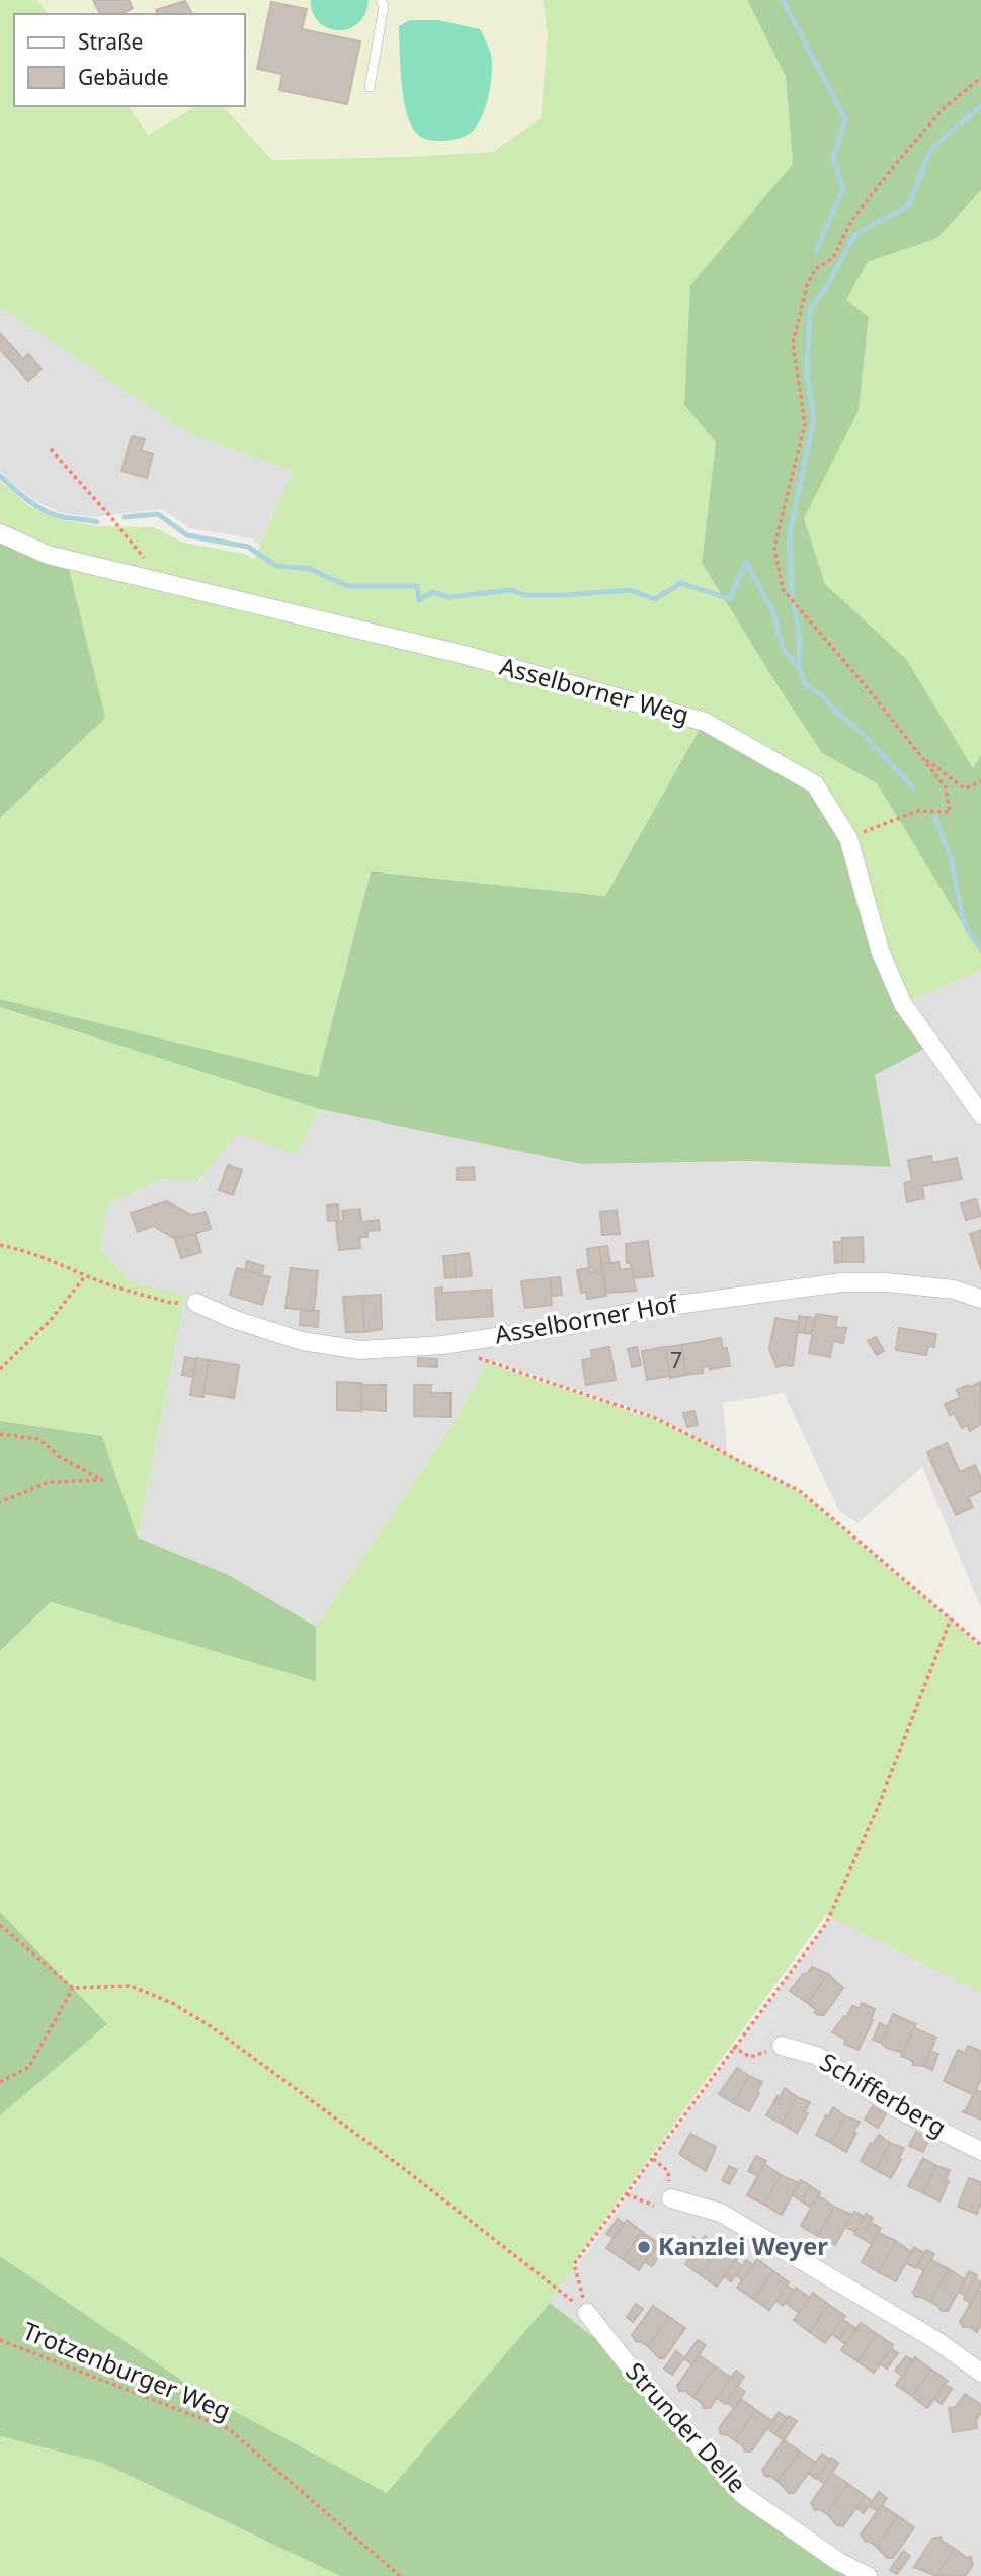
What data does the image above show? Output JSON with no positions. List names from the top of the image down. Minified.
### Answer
{"streets":{"street":["Asselborner Weg","Asselborner Hof","Schifferberg","Strunder Delle"],"path":["Trotzenburger Weg"]},"places":["Kanzlei Weyer"],"house_numbers":["7"],"legend":["Straße","Gebäude"]}
